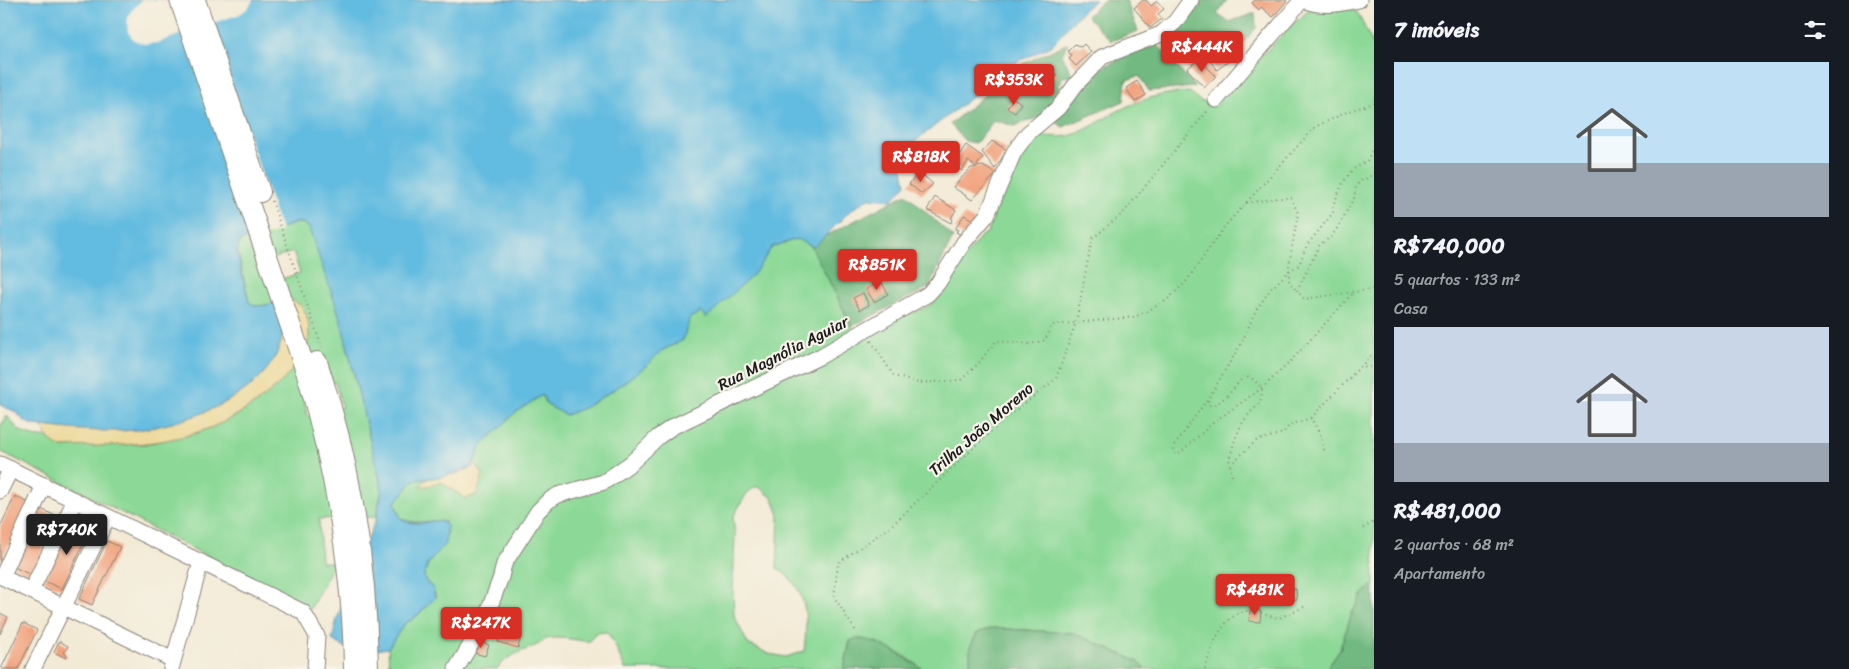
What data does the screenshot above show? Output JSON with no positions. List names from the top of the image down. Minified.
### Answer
{"streets":{"street":["Rua Magnólia Aguiar"],"path":["Trilha João Moreno"]},"page":{"heading":"7 imóveis","price":["R$444K","R$353K","R$818K","R$851K","R$740K","R$481K","R$247K"],"list":[{"name":"R$740,000","note":"5 quartos · 133 m² · Casa"},{"name":"R$481,000","note":"2 quartos · 68 m² · Apartamento"}]}}
